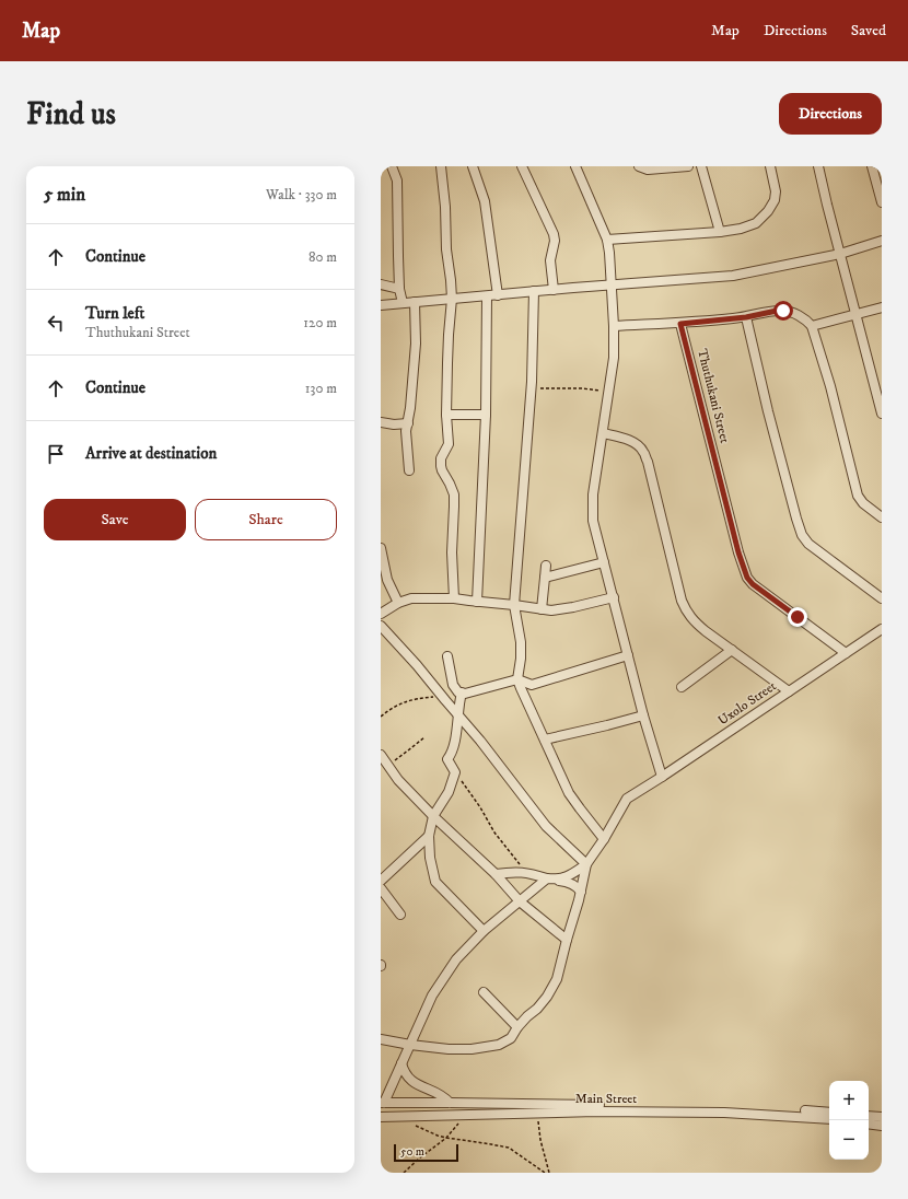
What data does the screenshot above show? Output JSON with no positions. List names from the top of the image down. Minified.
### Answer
{"streets":{"street":["Thuthukani Street","Uxolo Street","Main Street"]},"crossings":[["Thuthukani Street","Uxolo Street"]],"scale_bar":"50 m","page":{"header":"Map","nav":["Map","Directions","Saved"],"buttons":["Directions",["Save","Share"]],"title":"Find us","heading":["5 min","Walk · 330 m"],"list":[["Continue","80 m"],["Turn left","Thuthukani Street","120 m"],["Continue","130 m"],"Arrive at destination"],"map_buttons":["+","−"],"scale":"50 m"}}
